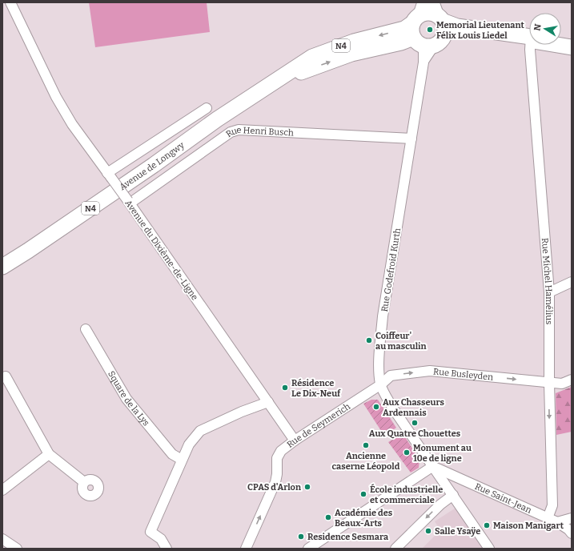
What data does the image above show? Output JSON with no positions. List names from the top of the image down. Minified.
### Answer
{"streets":{"main road":["N4","Avenue de Longwy"],"street":["Rue Henri Busch","Avenue du Dixième-de-Ligne","Rue Godefroid Kurth","Rue Michel Hamélius","Rue Busleyden","Square de la Lys","Rue de Seymerich","Rue Saint-Jean"]},"crossings":[["N4","Avenue de Longwy"],["N4","Rue Godefroid Kurth"],["Rue Henri Busch","Avenue du Dixième-de-Ligne"],["Rue Henri Busch","Rue Godefroid Kurth"],["Avenue de Longwy","Rue Godefroid Kurth"],["Avenue du Dixième-de-Ligne","Rue de Seymerich"],["Rue Godefroid Kurth","Rue Busleyden"],["Rue Godefroid Kurth","Rue de Seymerich"],["Rue Godefroid Kurth","Rue Saint-Jean"],["Rue Michel Hamélius","Rue Busleyden"],["Rue Michel Hamélius","Rue Saint-Jean"],["Rue Busleyden","Rue de Seymerich"]],"one_way":["Rue Busleyden","Rue de Seymerich"],"places":["Memorial Lieutenant Félix Louis Liedel","Coiffeur' au masculin","Résidence Le Dix-Neuf","Aux Chasseurs Ardennais","Aux Quatre Chouettes","Ancienne caserne Léopold","Monument au 10e de ligne","CPAS d'Arlon","École industrielle et commerciale","Académie des Beaux-Arts","Maison Manigart","Salle Ysaÿe","Residence Sesmara"],"north":"left"}
